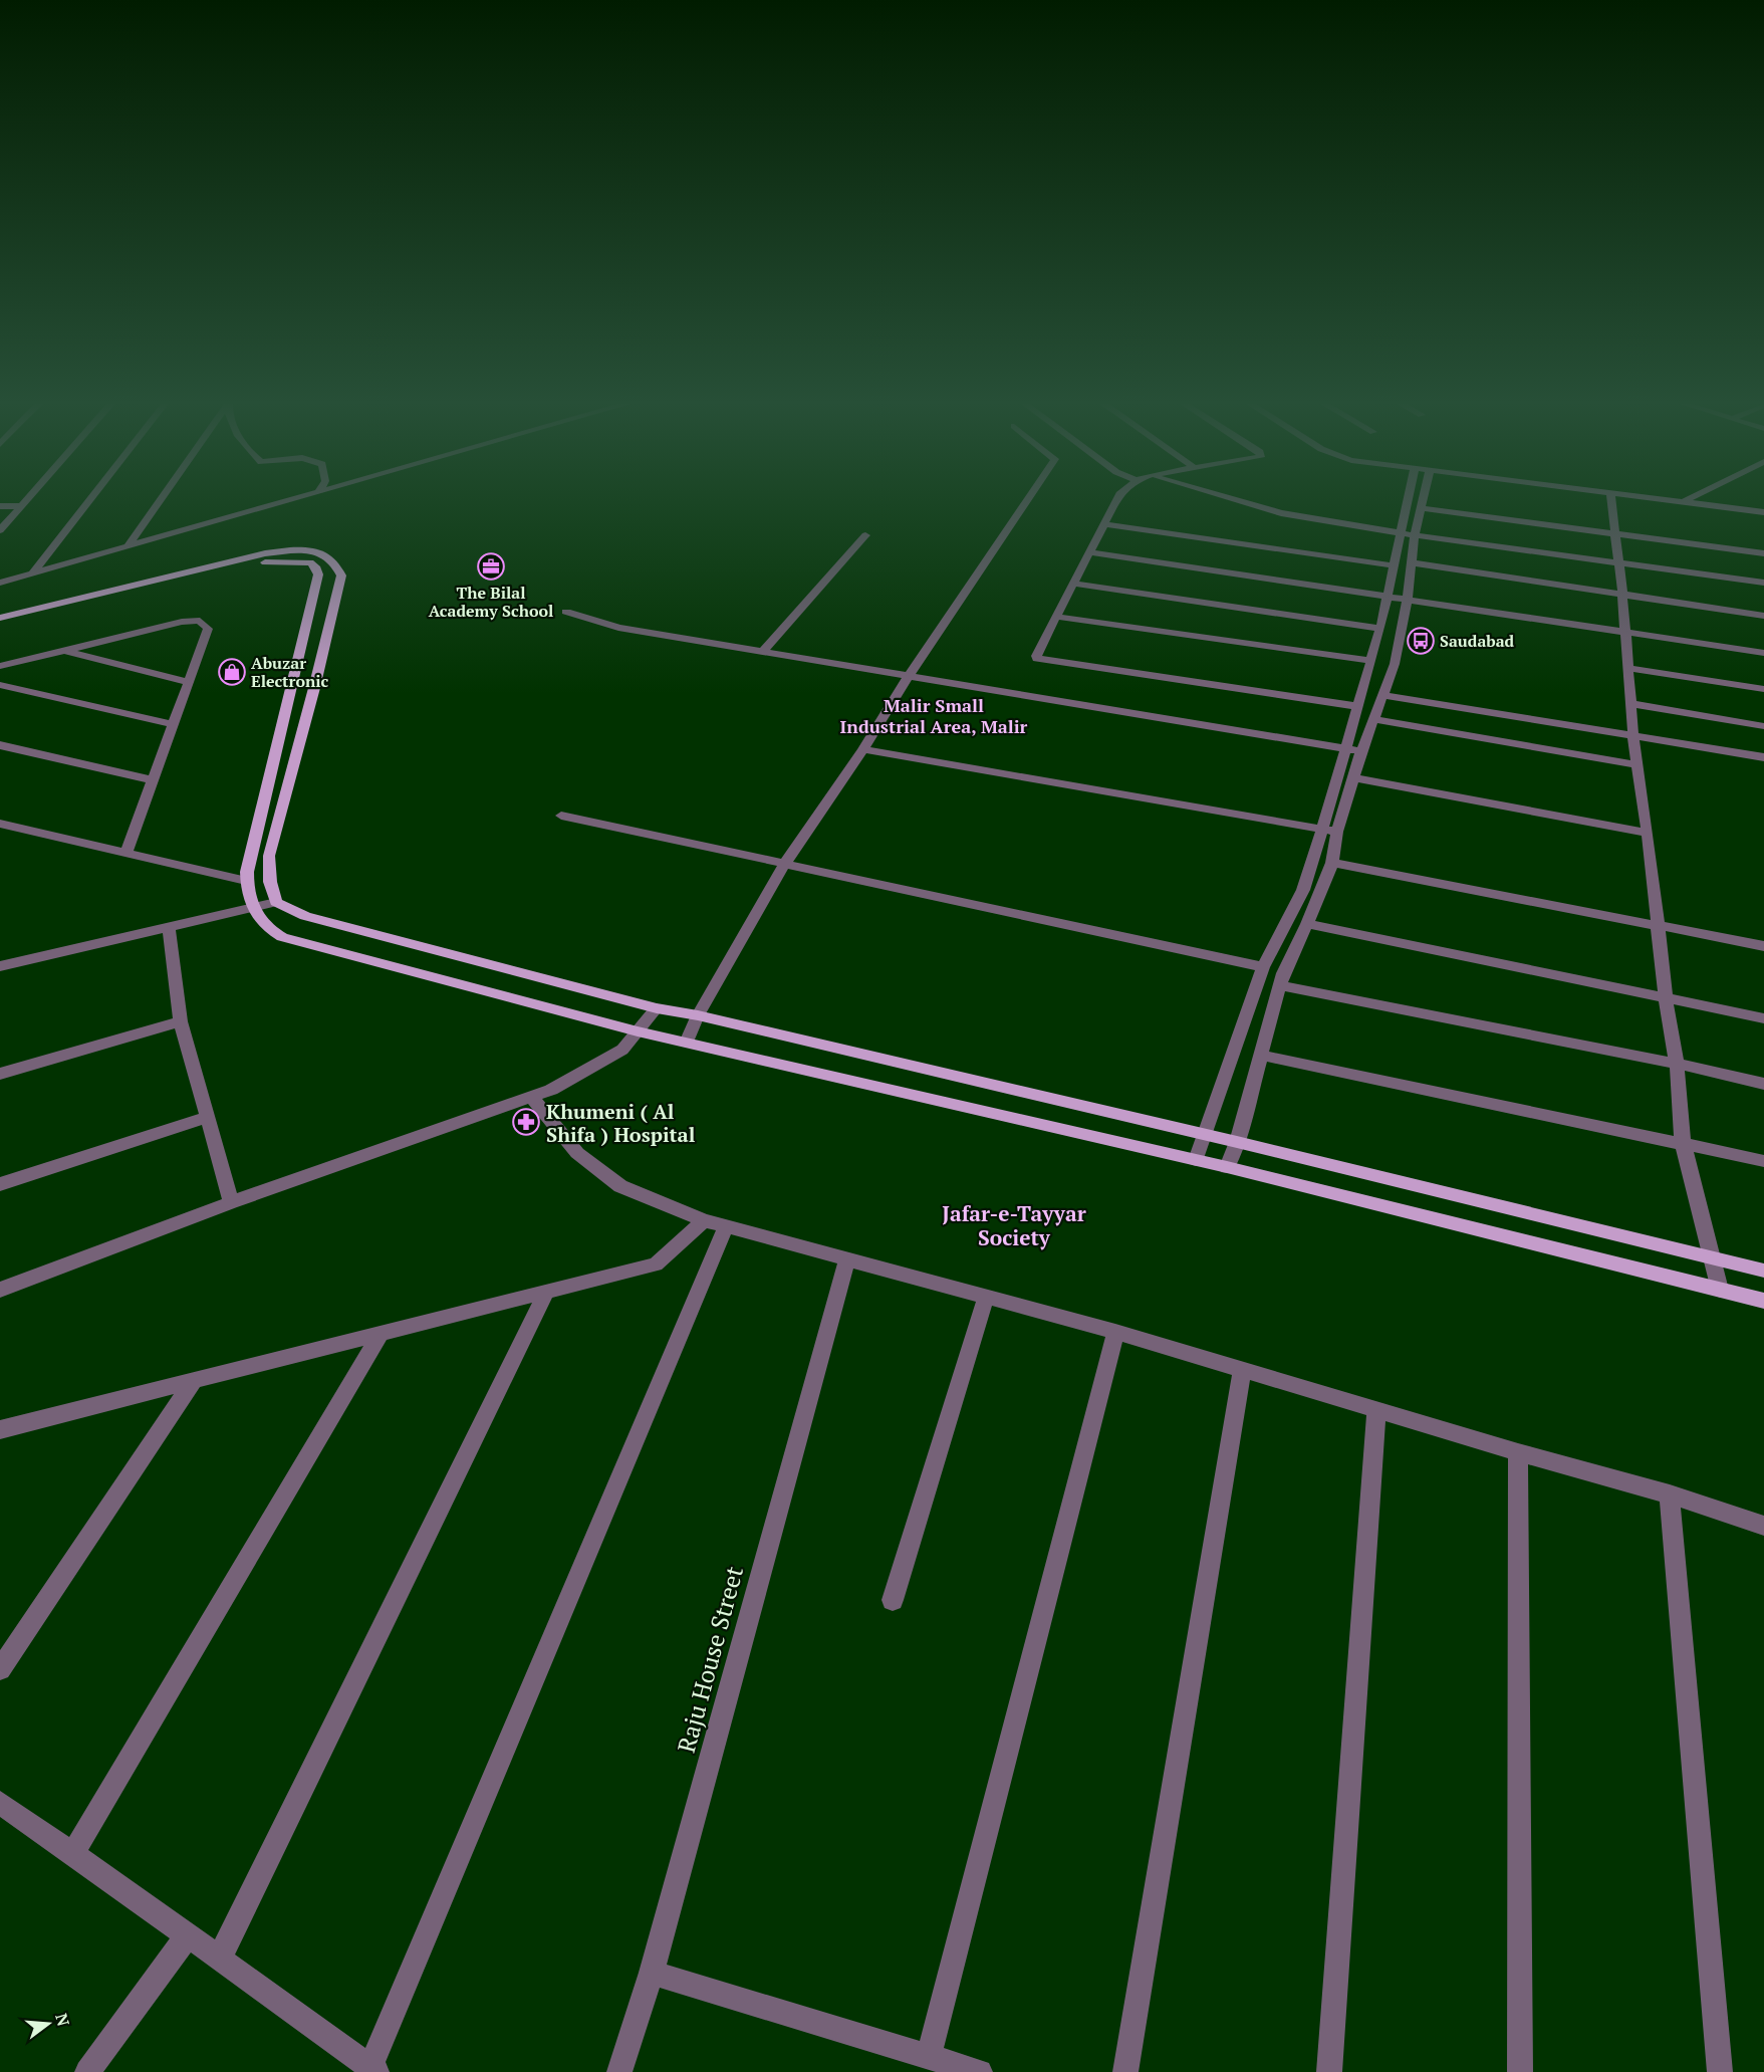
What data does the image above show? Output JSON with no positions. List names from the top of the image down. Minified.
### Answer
{"streets":{"street":["Raju House Street"]},"districts":["Malir Small Industrial Area, Malir","Jafar-e-Tayyar Society"],"places":{"office":["The Bilal Academy School"],"bus stop":["Saudabad"],"shop":["Abuzar Electronic"],"pharmacy":["Khumeni ( Al Shifa ) Hospital"]},"north":"right"}
